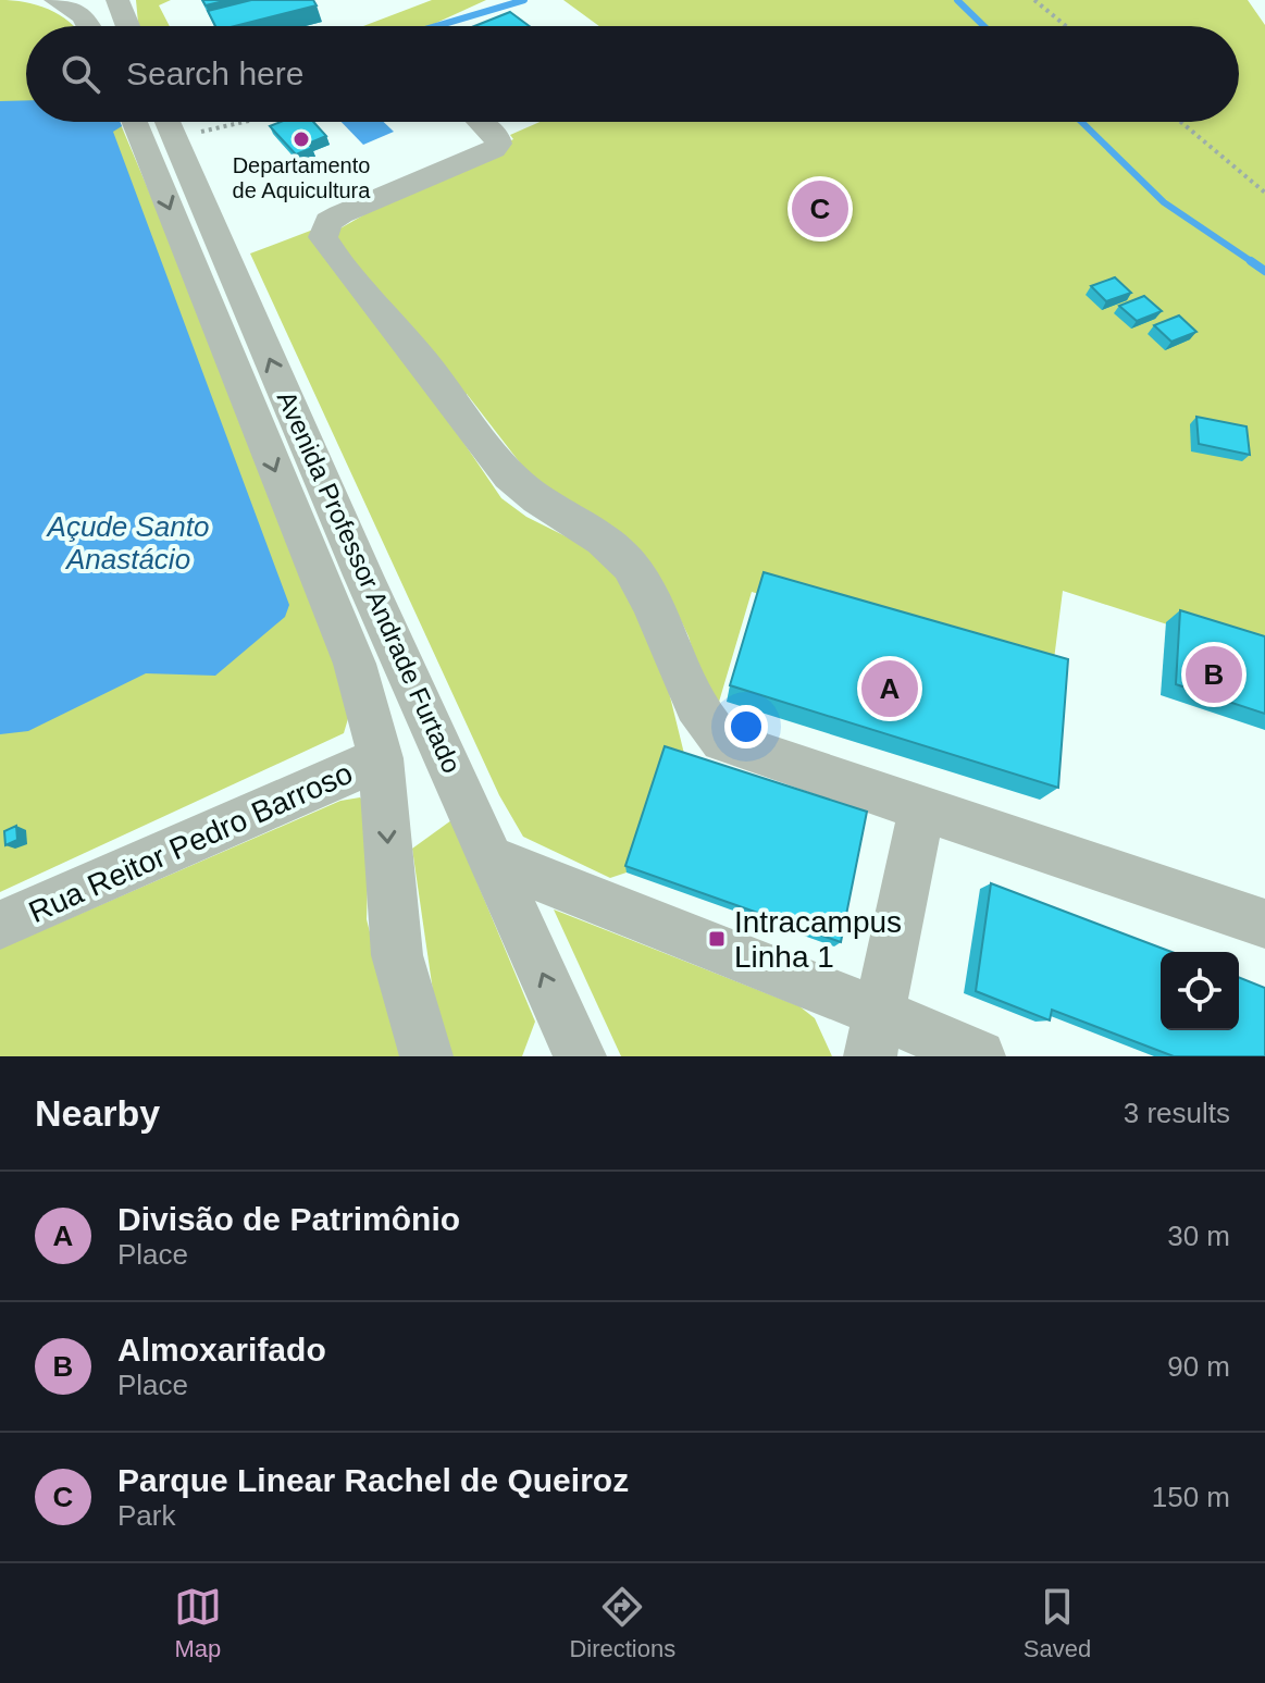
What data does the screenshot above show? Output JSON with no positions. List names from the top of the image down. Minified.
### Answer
{"streets":{"street":["Avenida Professor Andrade Furtado","Rua Reitor Pedro Barroso"]},"crossings":[["Avenida Professor Andrade Furtado","Rua Reitor Pedro Barroso"]],"water":["Açude Santo Anastácio"],"places":{"other":["Departamento de Aquicultura"],"transit":["Intracampus Linha 1"]},"page":{"search":"Search here","pins":["C","B","A"],"heading":["Nearby","3 results"],"list":[{"mark":"A","name":"Divisão de Patrimônio","note":"Place","value":"30 m"},{"mark":"B","name":"Almoxarifado","note":"Place","value":"90 m"},{"mark":"C","name":"Parque Linear Rachel de Queiroz","note":"Park","value":"150 m"}],"nav":["Map","Directions","Saved"]}}
